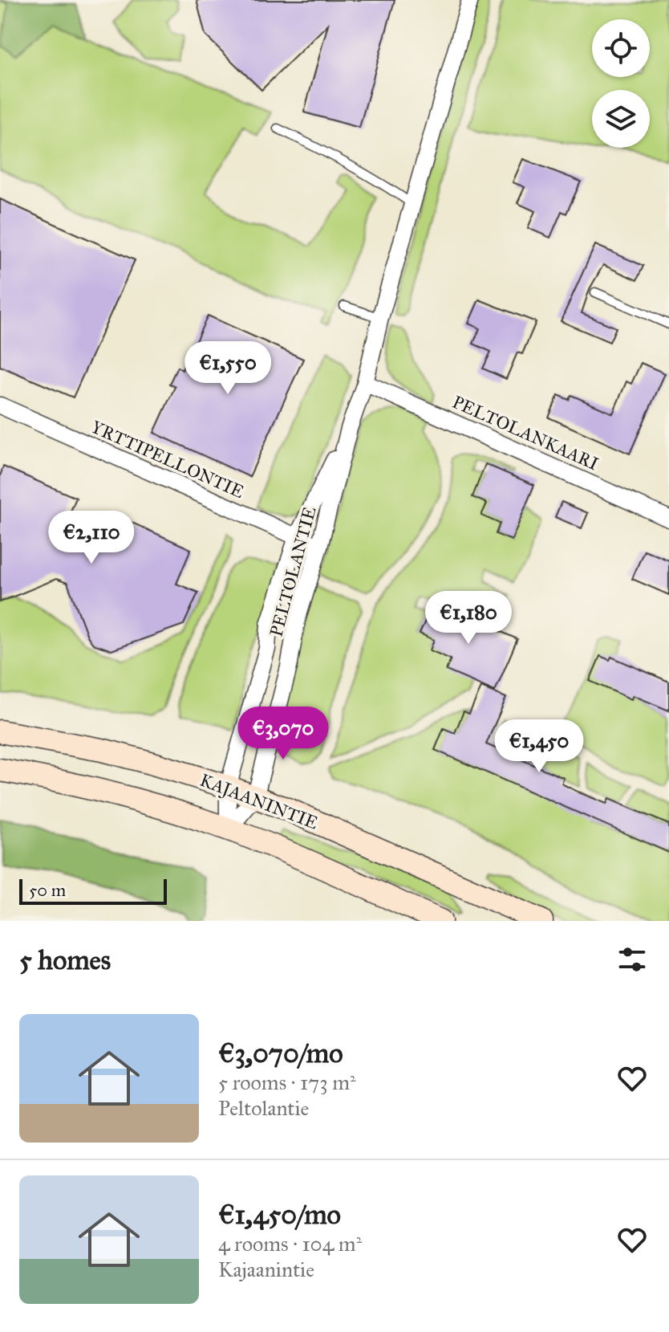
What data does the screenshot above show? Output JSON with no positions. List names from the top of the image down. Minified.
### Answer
{"streets":{"main road":["KAJAANINTIE"],"street":["PELTOLANKAARI","YRTTIPELLONTIE","PELTOLANTIE"]},"crossings":[["PELTOLANKAARI","PELTOLANTIE"],["YRTTIPELLONTIE","PELTOLANTIE"],["PELTOLANTIE","KAJAANINTIE"]],"scale_bar":"50 m","page":{"price":["€1,550","€2,110","€1,180","€3,070","€1,450"],"scale":"50 m","heading":"5 homes","list":[{"name":"€3,070/mo","note":"5 rooms · 173 m² · Peltolantie"},{"name":"€1,450/mo","note":"4 rooms · 104 m² · Kajaanintie"}]}}
